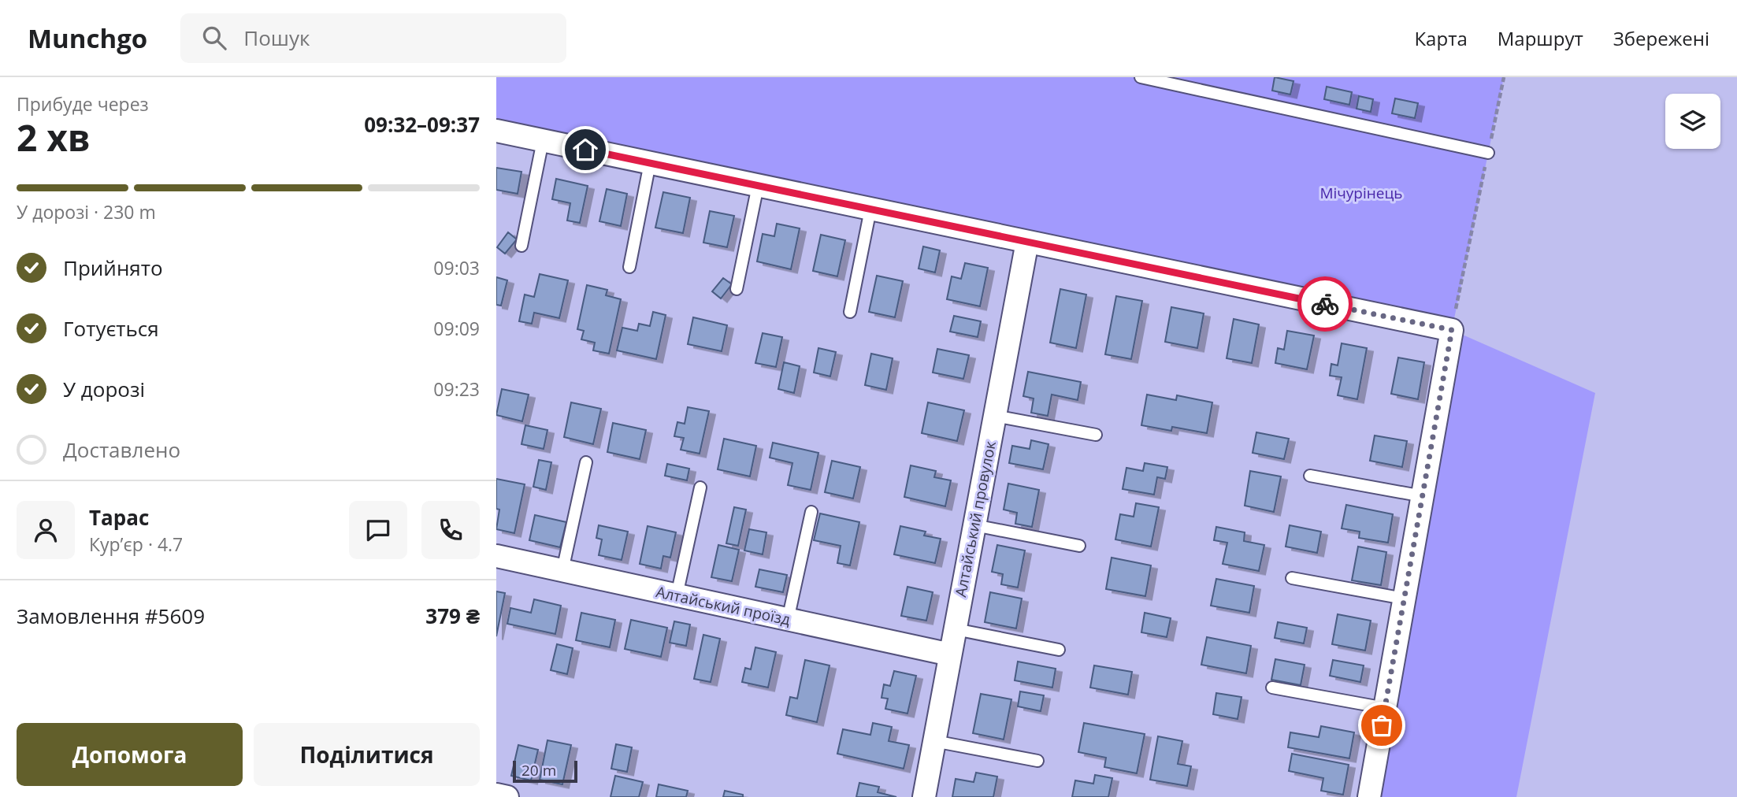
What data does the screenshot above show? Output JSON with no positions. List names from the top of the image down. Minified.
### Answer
{"streets":{"street":["Алтайський провулок","Алтайський проїзд"]},"crossings":[["Алтайський провулок","Алтайський проїзд"]],"parks":["Мічурінець"],"scale_bar":"20 m","page":{"header":"Munchgo","search":"Пошук","nav":["Карта","Маршрут","Збережені"],"heading":["2 хв","Прибуде через","09:32–09:37"],"panel":["Тарас","Кур’єр · 4.7","Замовлення #5609","379 ₴"],"bar":"У дорозі · 230 m","list":[["Прийнято","09:03"],["Готується","09:09"],["У дорозі","09:23"],"Доставлено"],"buttons":["Допомога","Поділитися"],"scale":"20 m"}}
